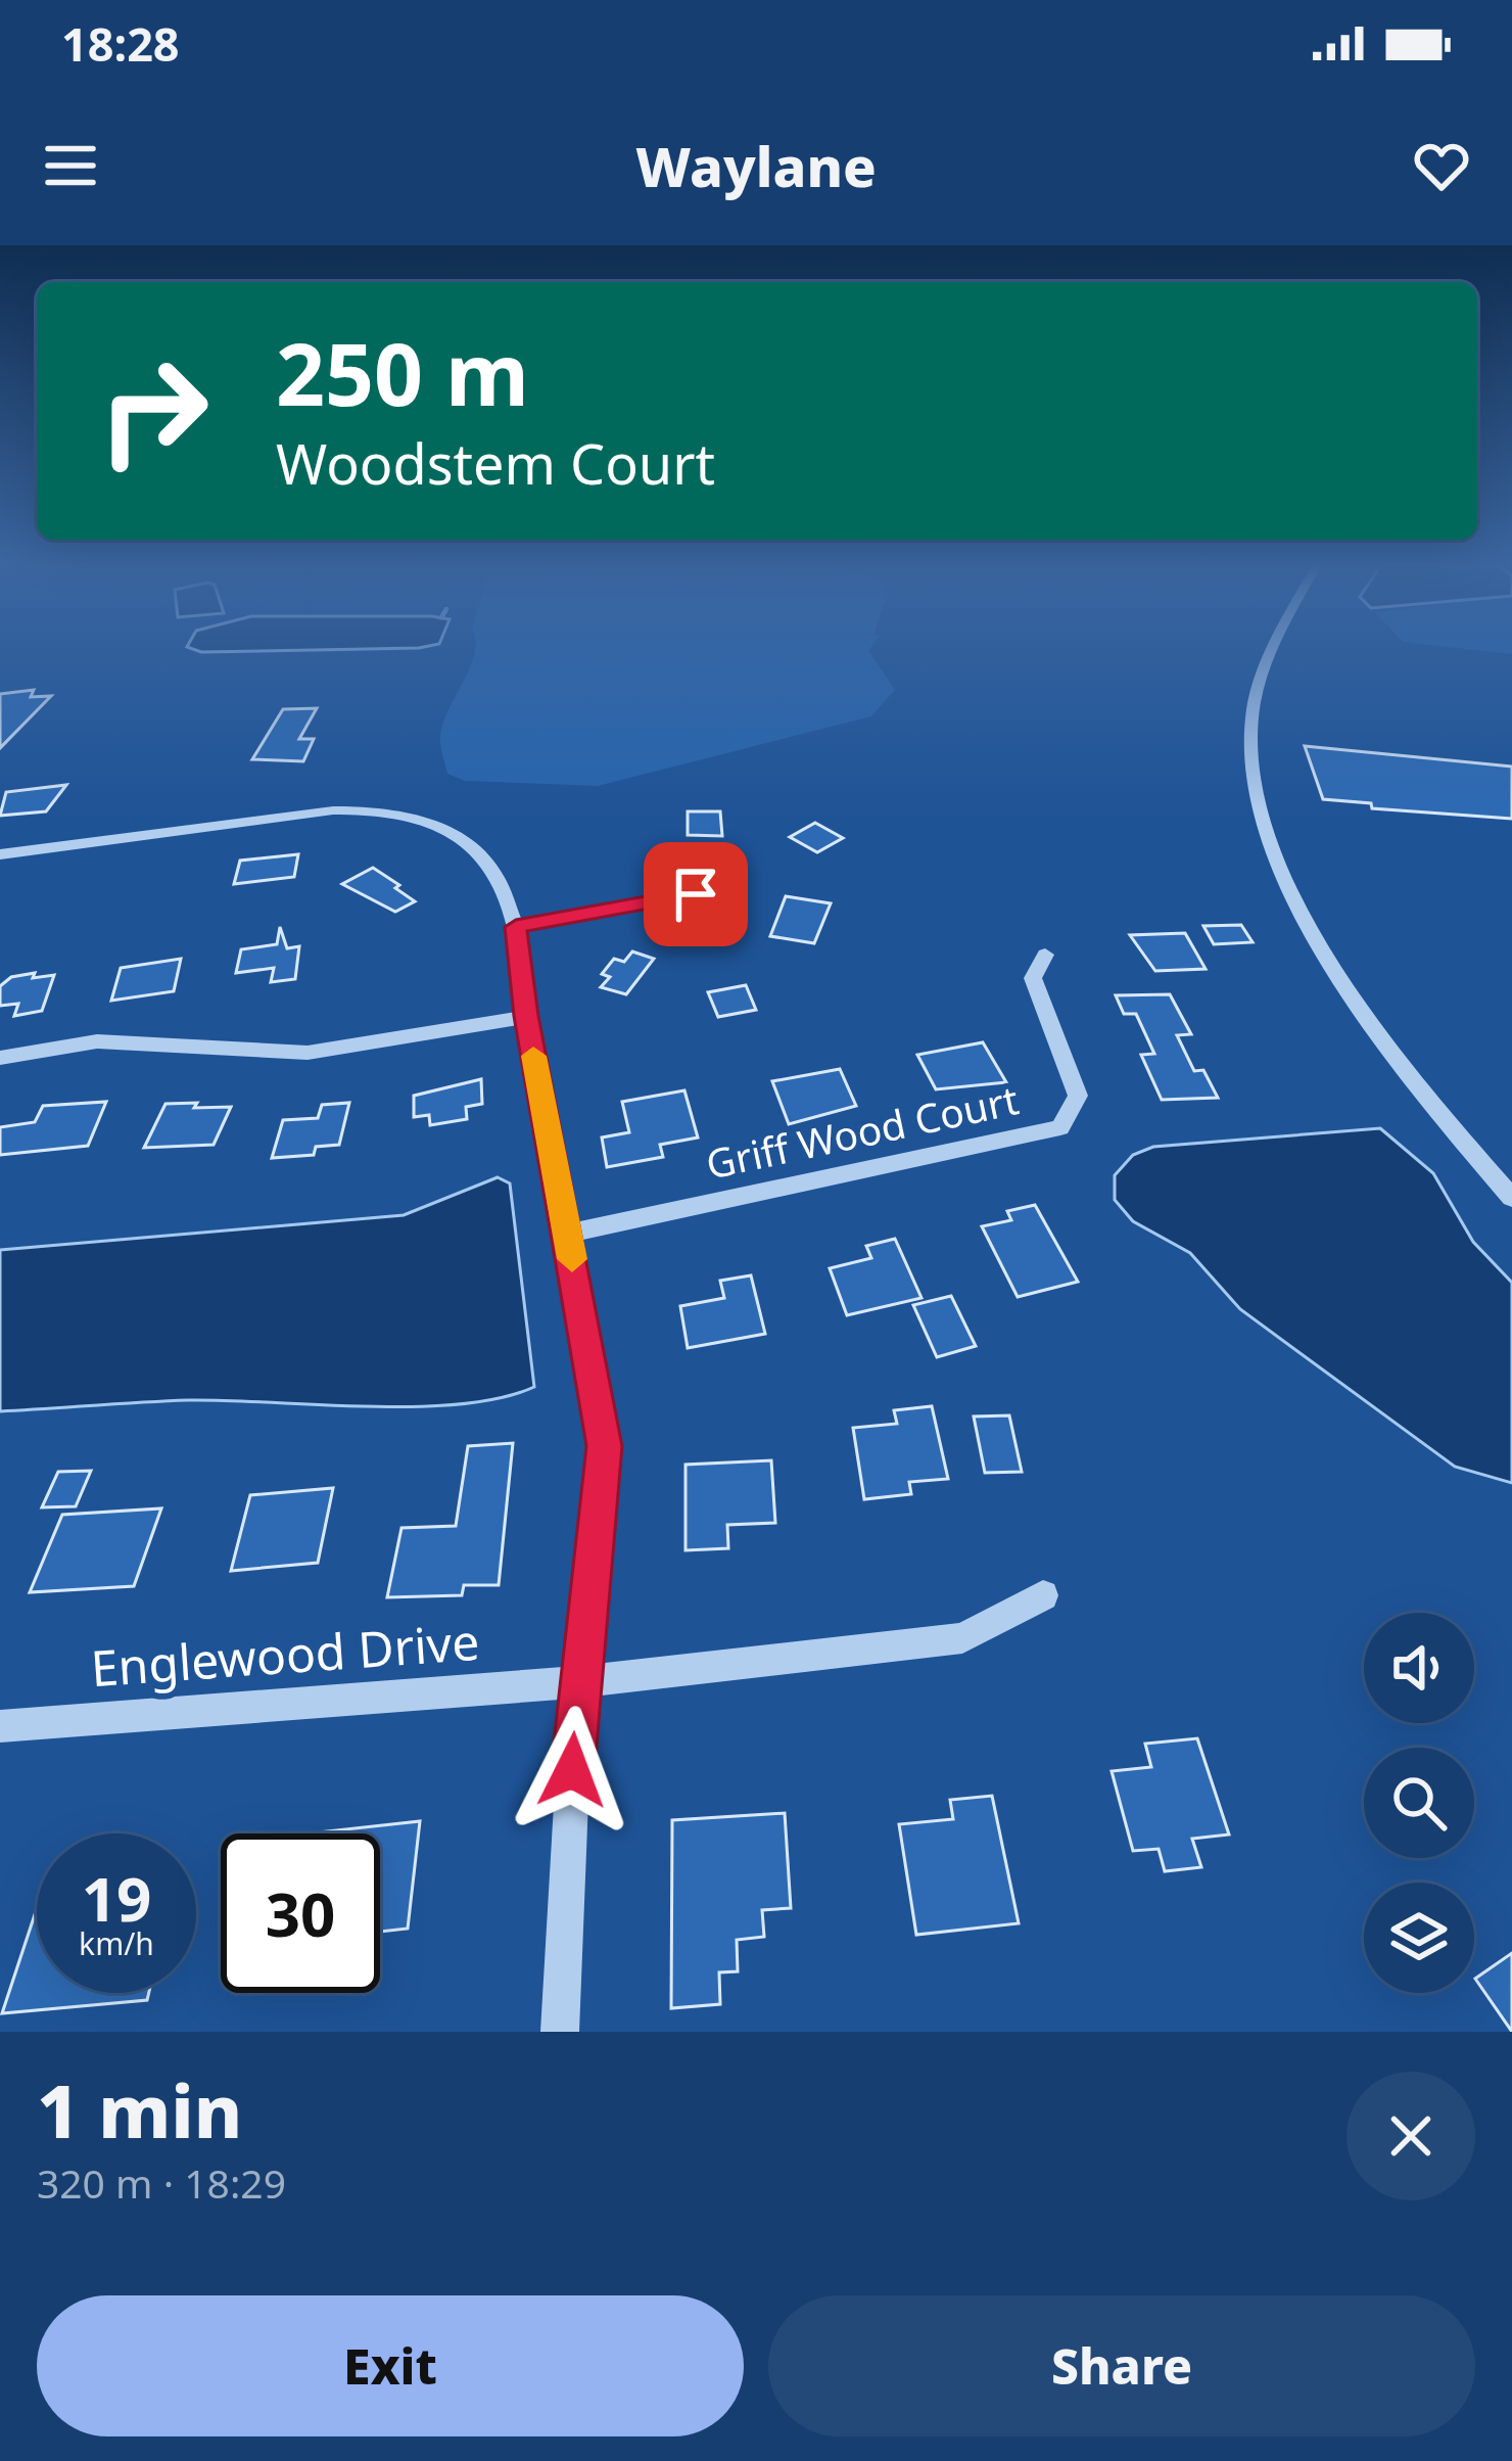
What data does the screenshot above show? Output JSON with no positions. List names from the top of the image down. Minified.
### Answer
{"streets":{"street":["Griff Wood Court","Englewood Drive"]},"page":{"status":"18:28","header":"Waylane","turn":["250 m","Woodstem Court"],"speed":"19 km/h","limit":"30","heading":["1 min","320 m · 18:29"],"buttons":["Exit","Share"]}}
